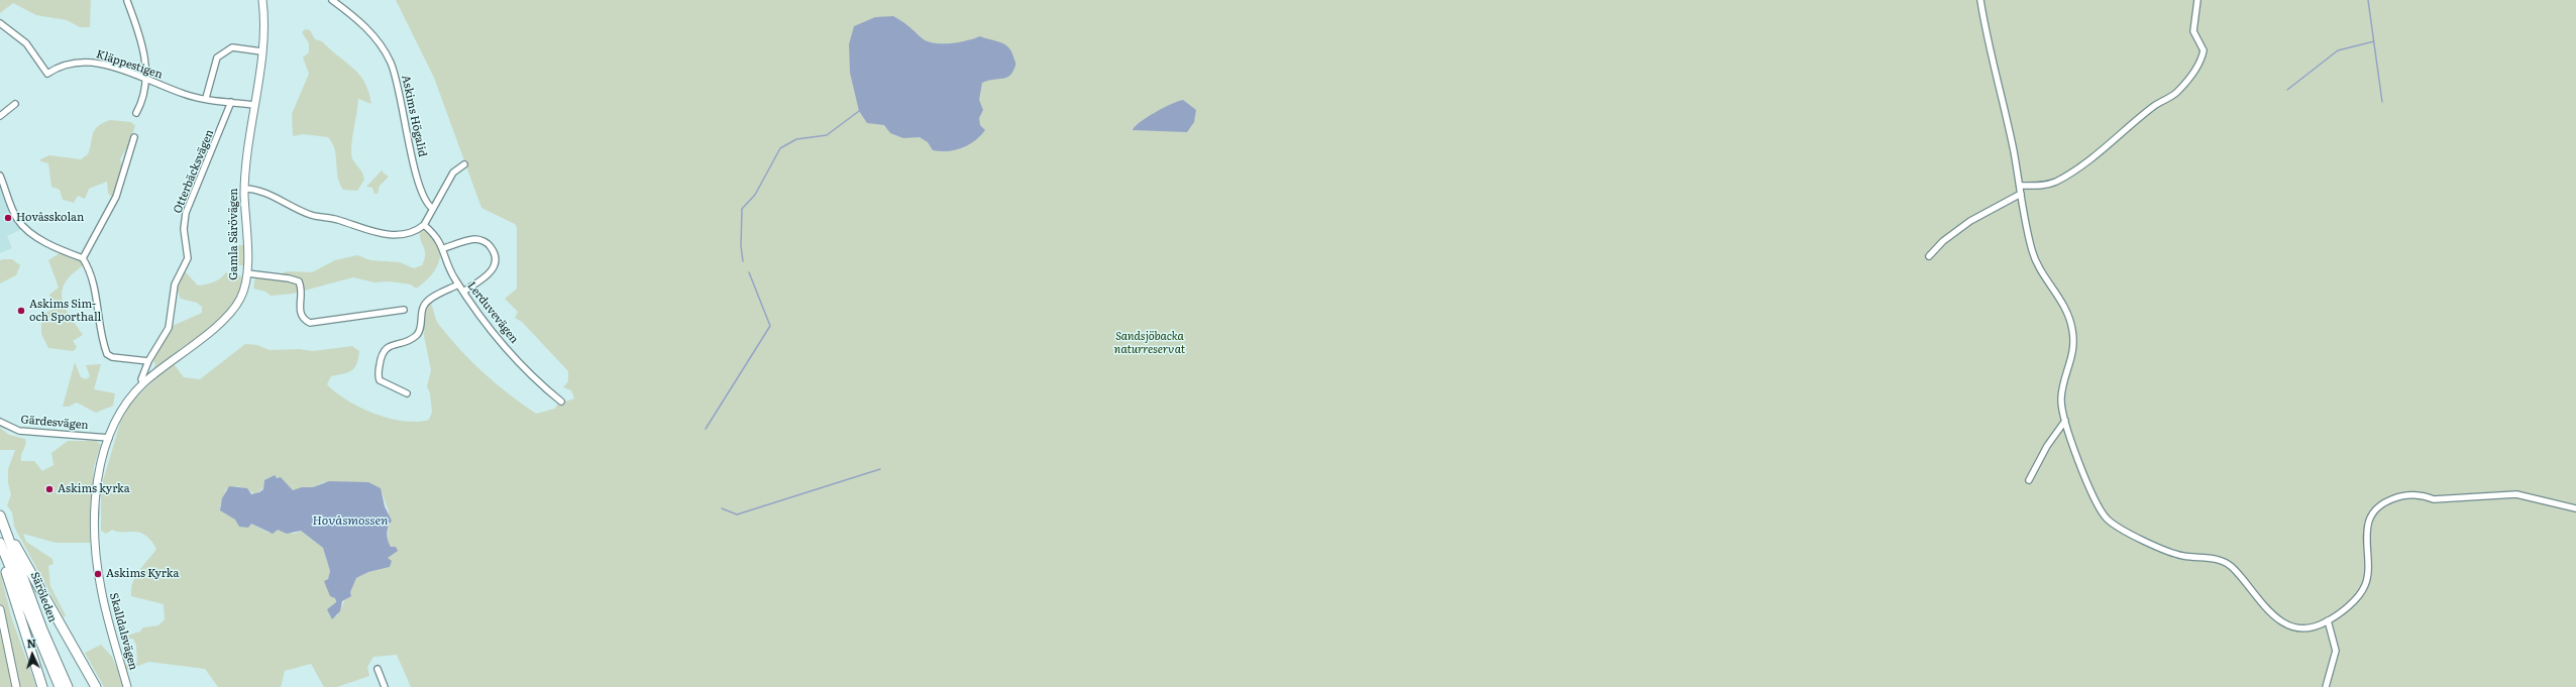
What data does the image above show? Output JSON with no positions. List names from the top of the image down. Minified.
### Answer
{"streets":{"main road":["Säröleden"],"street":["Kläppestigen","Askims Högalid","Otterbäcksvägen","Gamla Särövägen","Lerduvevägen","Gärdesvägen","Skalldalsvägen"]},"crossings":[["Kläppestigen","Otterbäcksvägen"],["Kläppestigen","Gamla Särövägen"],["Otterbäcksvägen","Gamla Särövägen"],["Gamla Särövägen","Gärdesvägen"],["Gamla Särövägen","Skalldalsvägen"],["Gärdesvägen","Skalldalsvägen"]],"water":["Hovåsmossen"],"parks":["Sandsjöbacka naturreservat"],"places":["Hovåsskolan","Askims Sim- och Sporthall","Askims kyrka","Askims Kyrka"],"north":"top"}
